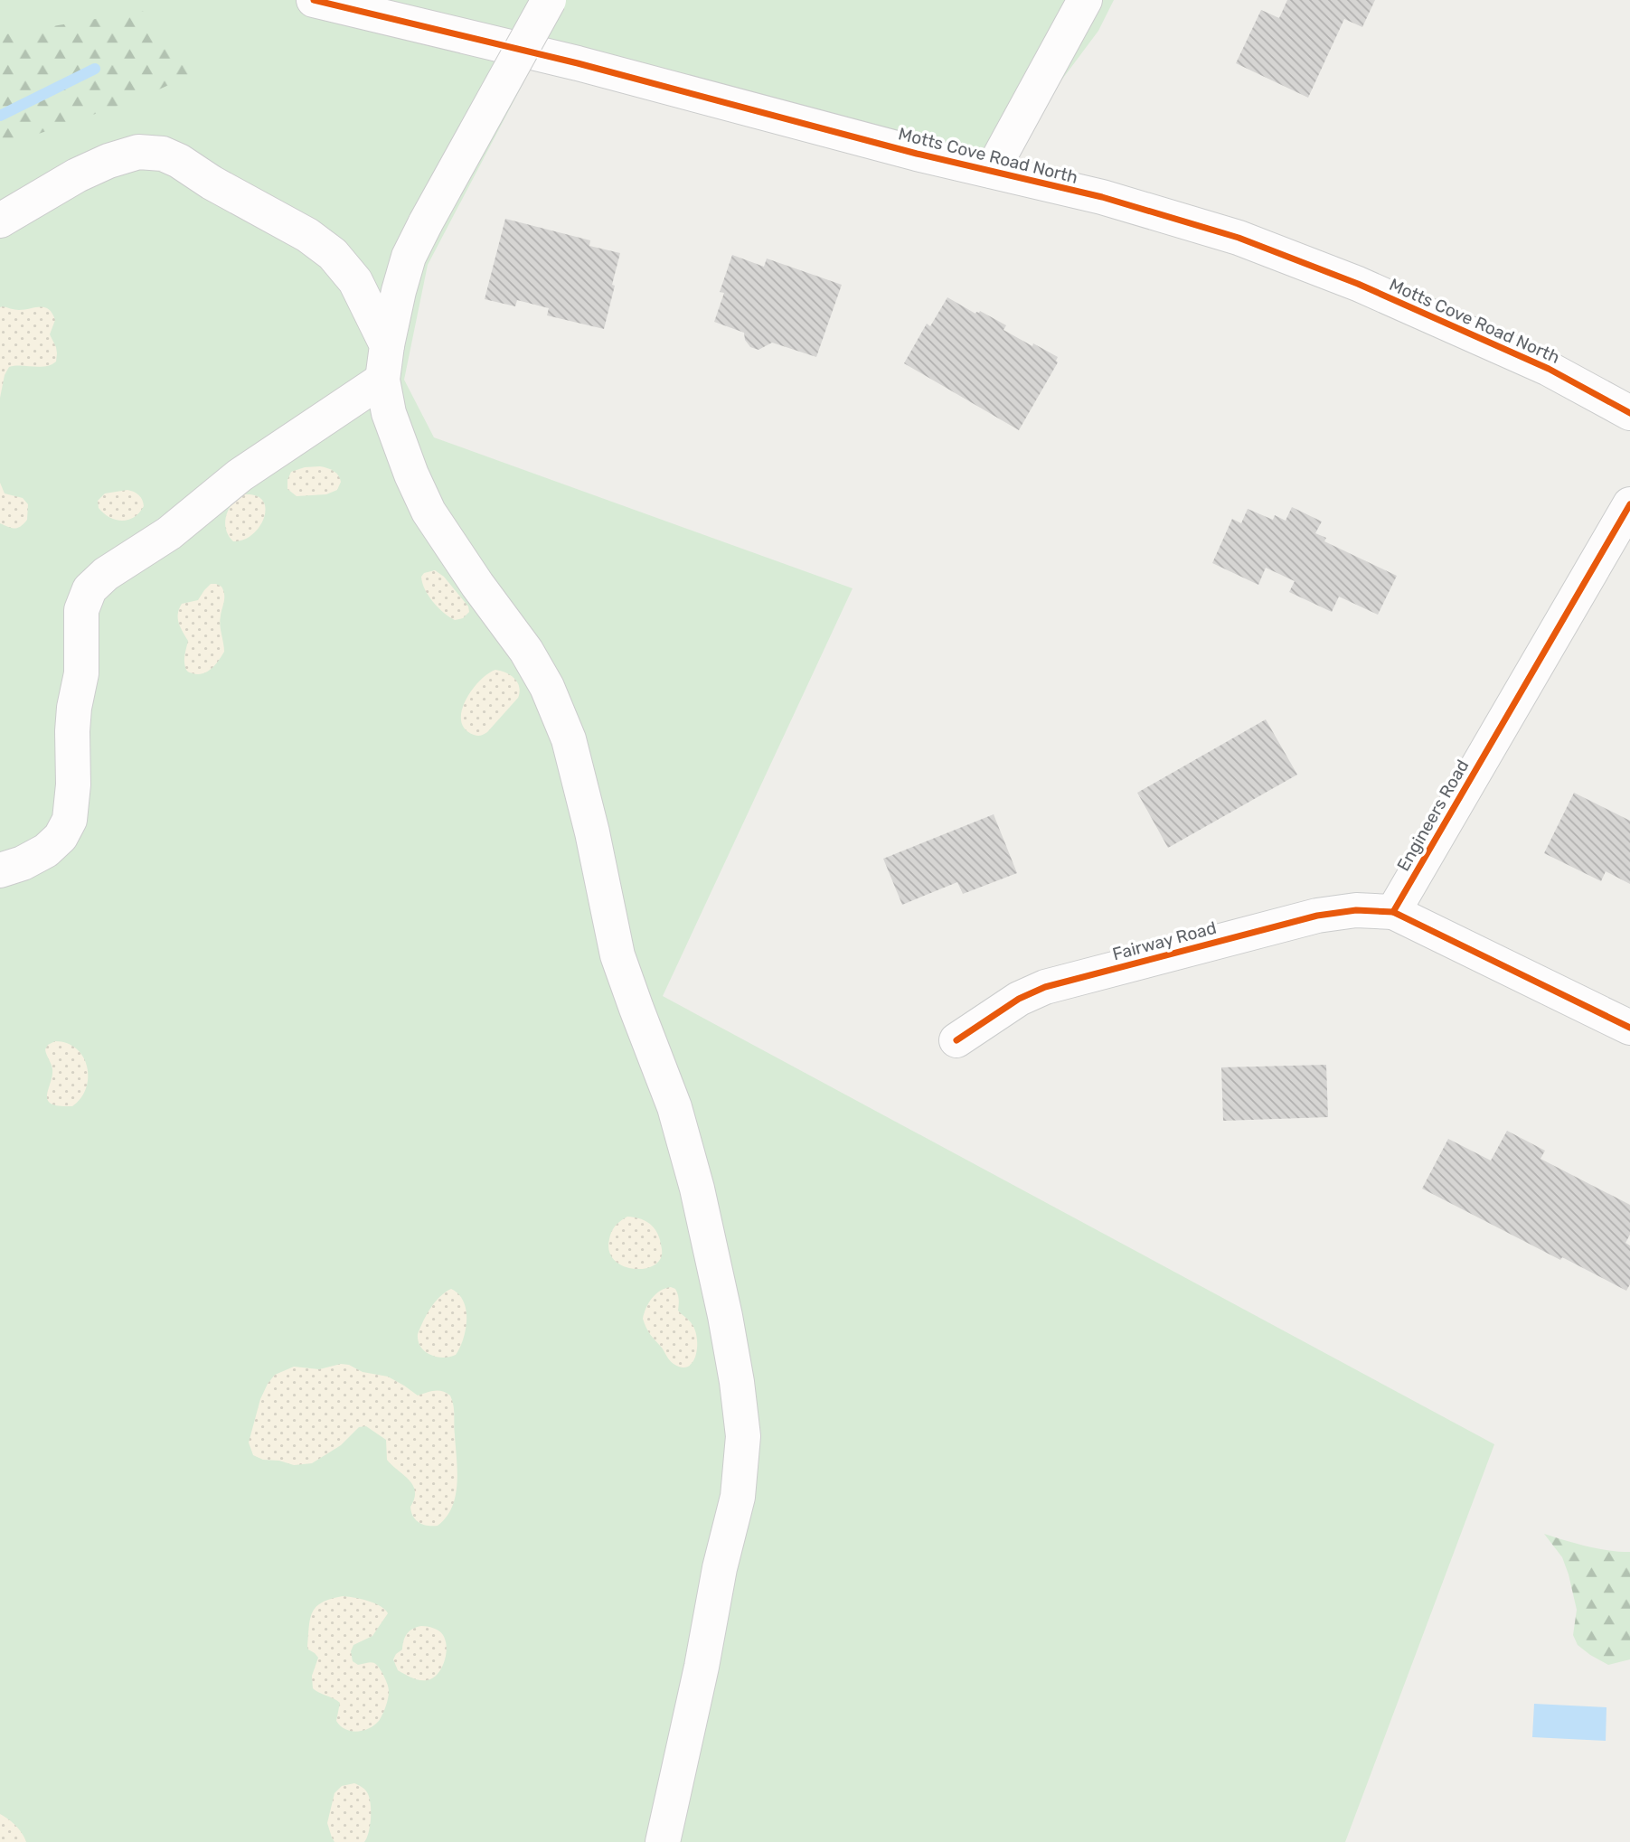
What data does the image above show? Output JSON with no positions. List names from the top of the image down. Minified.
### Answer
{"streets":{"street":["Motts Cove Road North","Engineers Road","Fairway Road"]},"crossings":[["Engineers Road","Fairway Road"]]}
